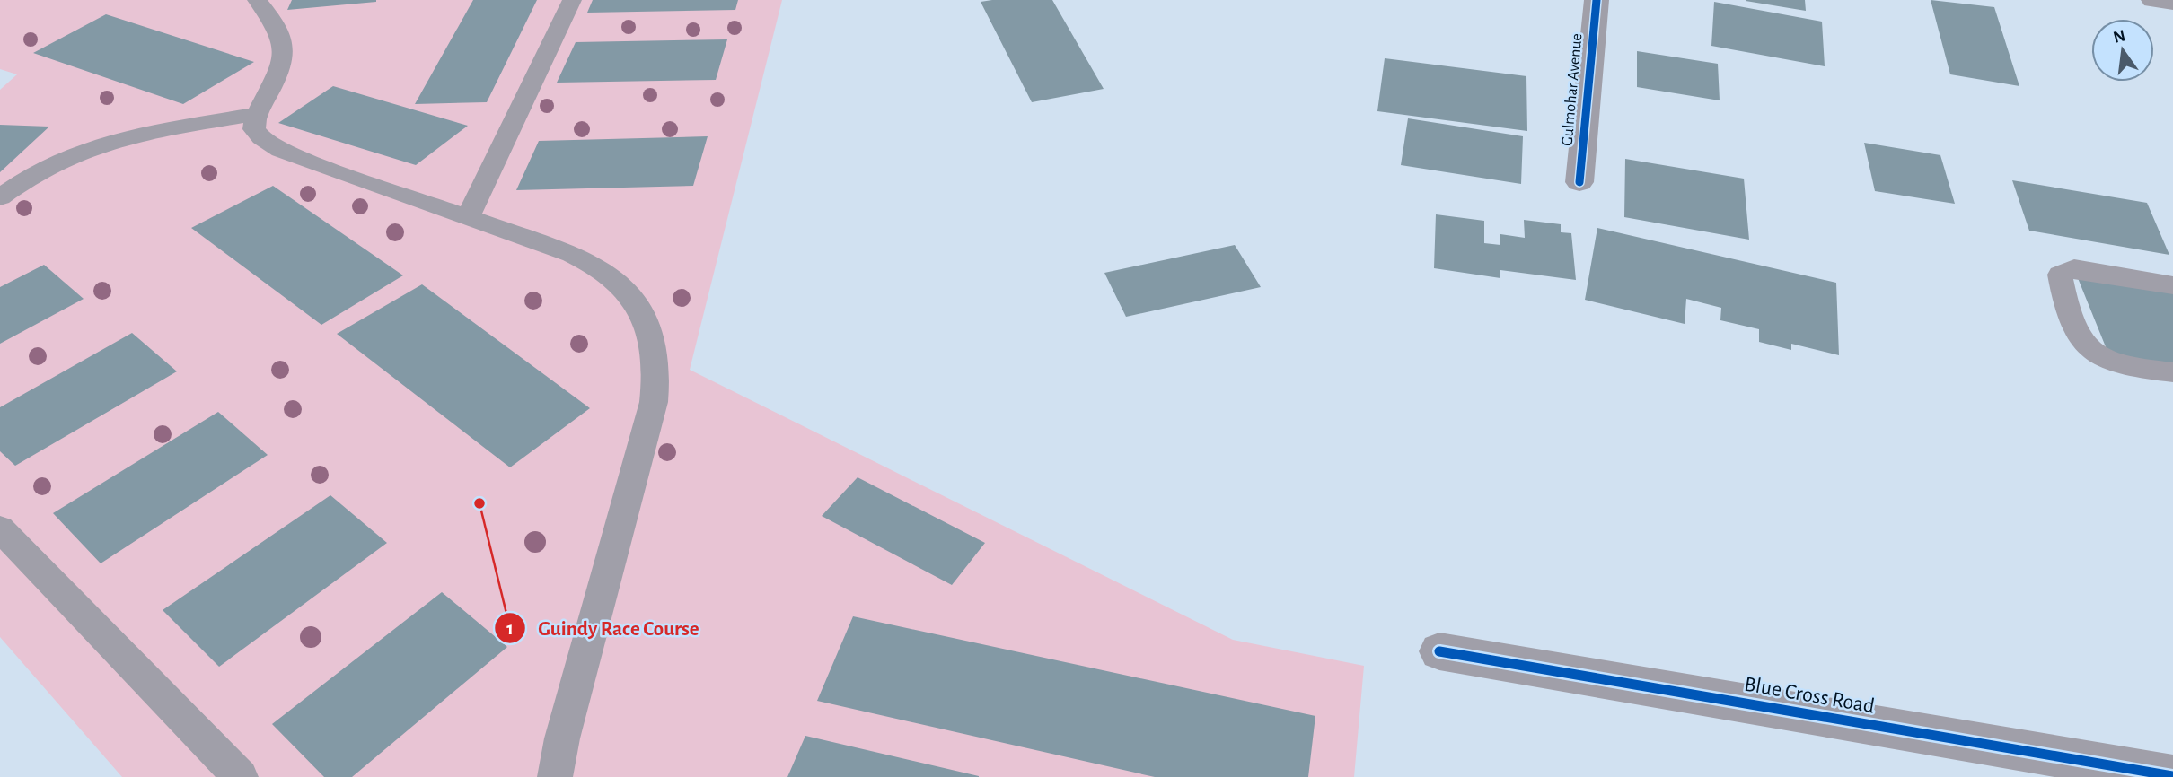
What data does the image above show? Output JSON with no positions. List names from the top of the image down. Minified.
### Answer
{"streets":{"street":["Gulmohar Avenue","Blue Cross Road"]},"places":["Guindy Race Course"],"north":"top"}
